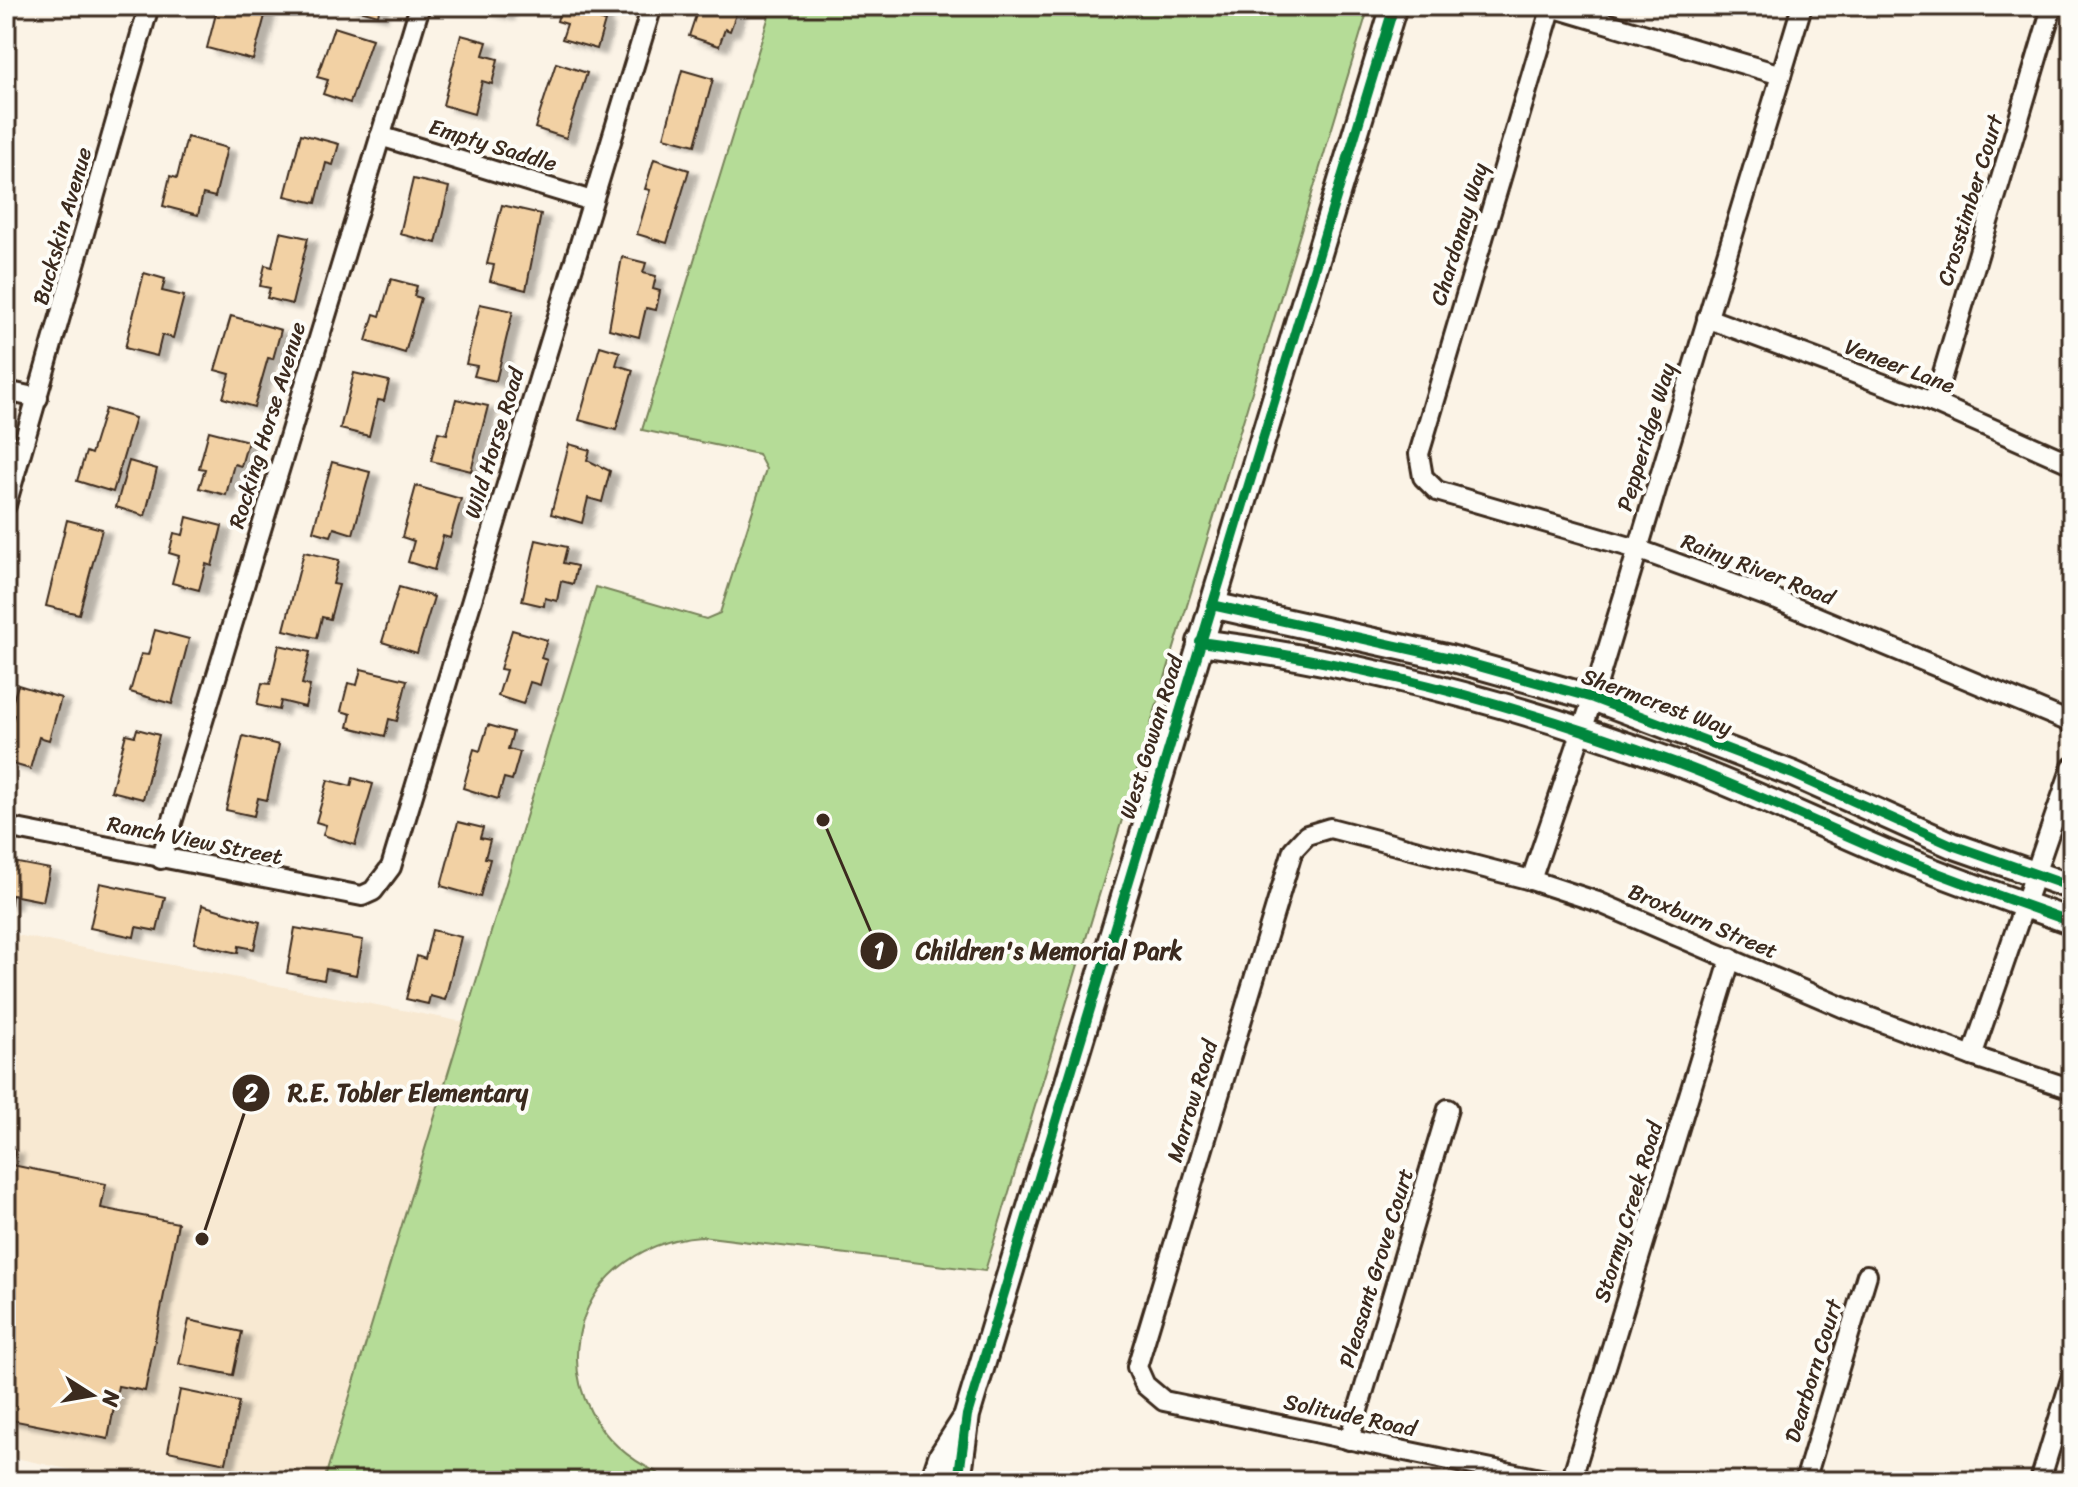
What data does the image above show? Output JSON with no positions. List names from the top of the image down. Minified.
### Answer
{"streets":{"street":["Empty Saddle","Crosstimber Court","Buckskin Avenue","Chardonay Way","Veneer Lane","Rocking Horse Avenue","Pepperidge Way","Wild Horse Road","Rainy River Road","Shermcrest Way","West Gowan Road","Ranch View Street","Broxburn Street","Marrow Road","Stormy Creek Road","Pleasant Grove Court","Dearborn Court","Solitude Road"]},"crossings":[["Empty Saddle","Rocking Horse Avenue"],["Empty Saddle","Wild Horse Road"],["Crosstimber Court","Veneer Lane"],["Chardonay Way","Rainy River Road"],["Veneer Lane","Pepperidge Way"],["Rocking Horse Avenue","Ranch View Street"],["Pepperidge Way","Rainy River Road"],["Pepperidge Way","Shermcrest Way"],["Pepperidge Way","Broxburn Street"],["Wild Horse Road","Ranch View Street"],["Shermcrest Way","West Gowan Road"],["Broxburn Street","Marrow Road"],["Broxburn Street","Stormy Creek Road"],["Marrow Road","Solitude Road"],["Pleasant Grove Court","Solitude Road"]],"places":["Children's Memorial Park","R.E. Tobler Elementary"],"north":"right"}
